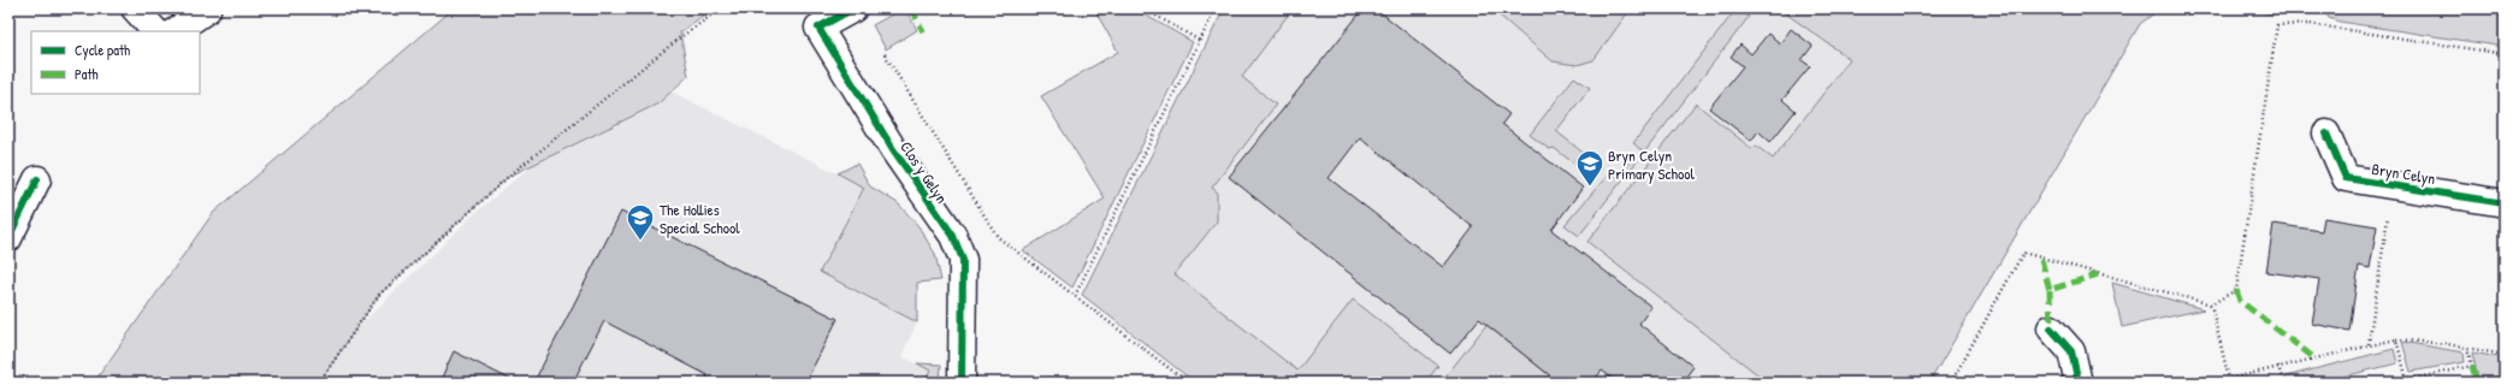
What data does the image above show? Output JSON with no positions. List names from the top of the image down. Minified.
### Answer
{"streets":{"street":["Clos y Gelyn","Bryn Celyn"]},"places":{"school or university":["Bryn Celyn Primary School","The Hollies Special School"]},"legend":["Cycle path","Path"]}
